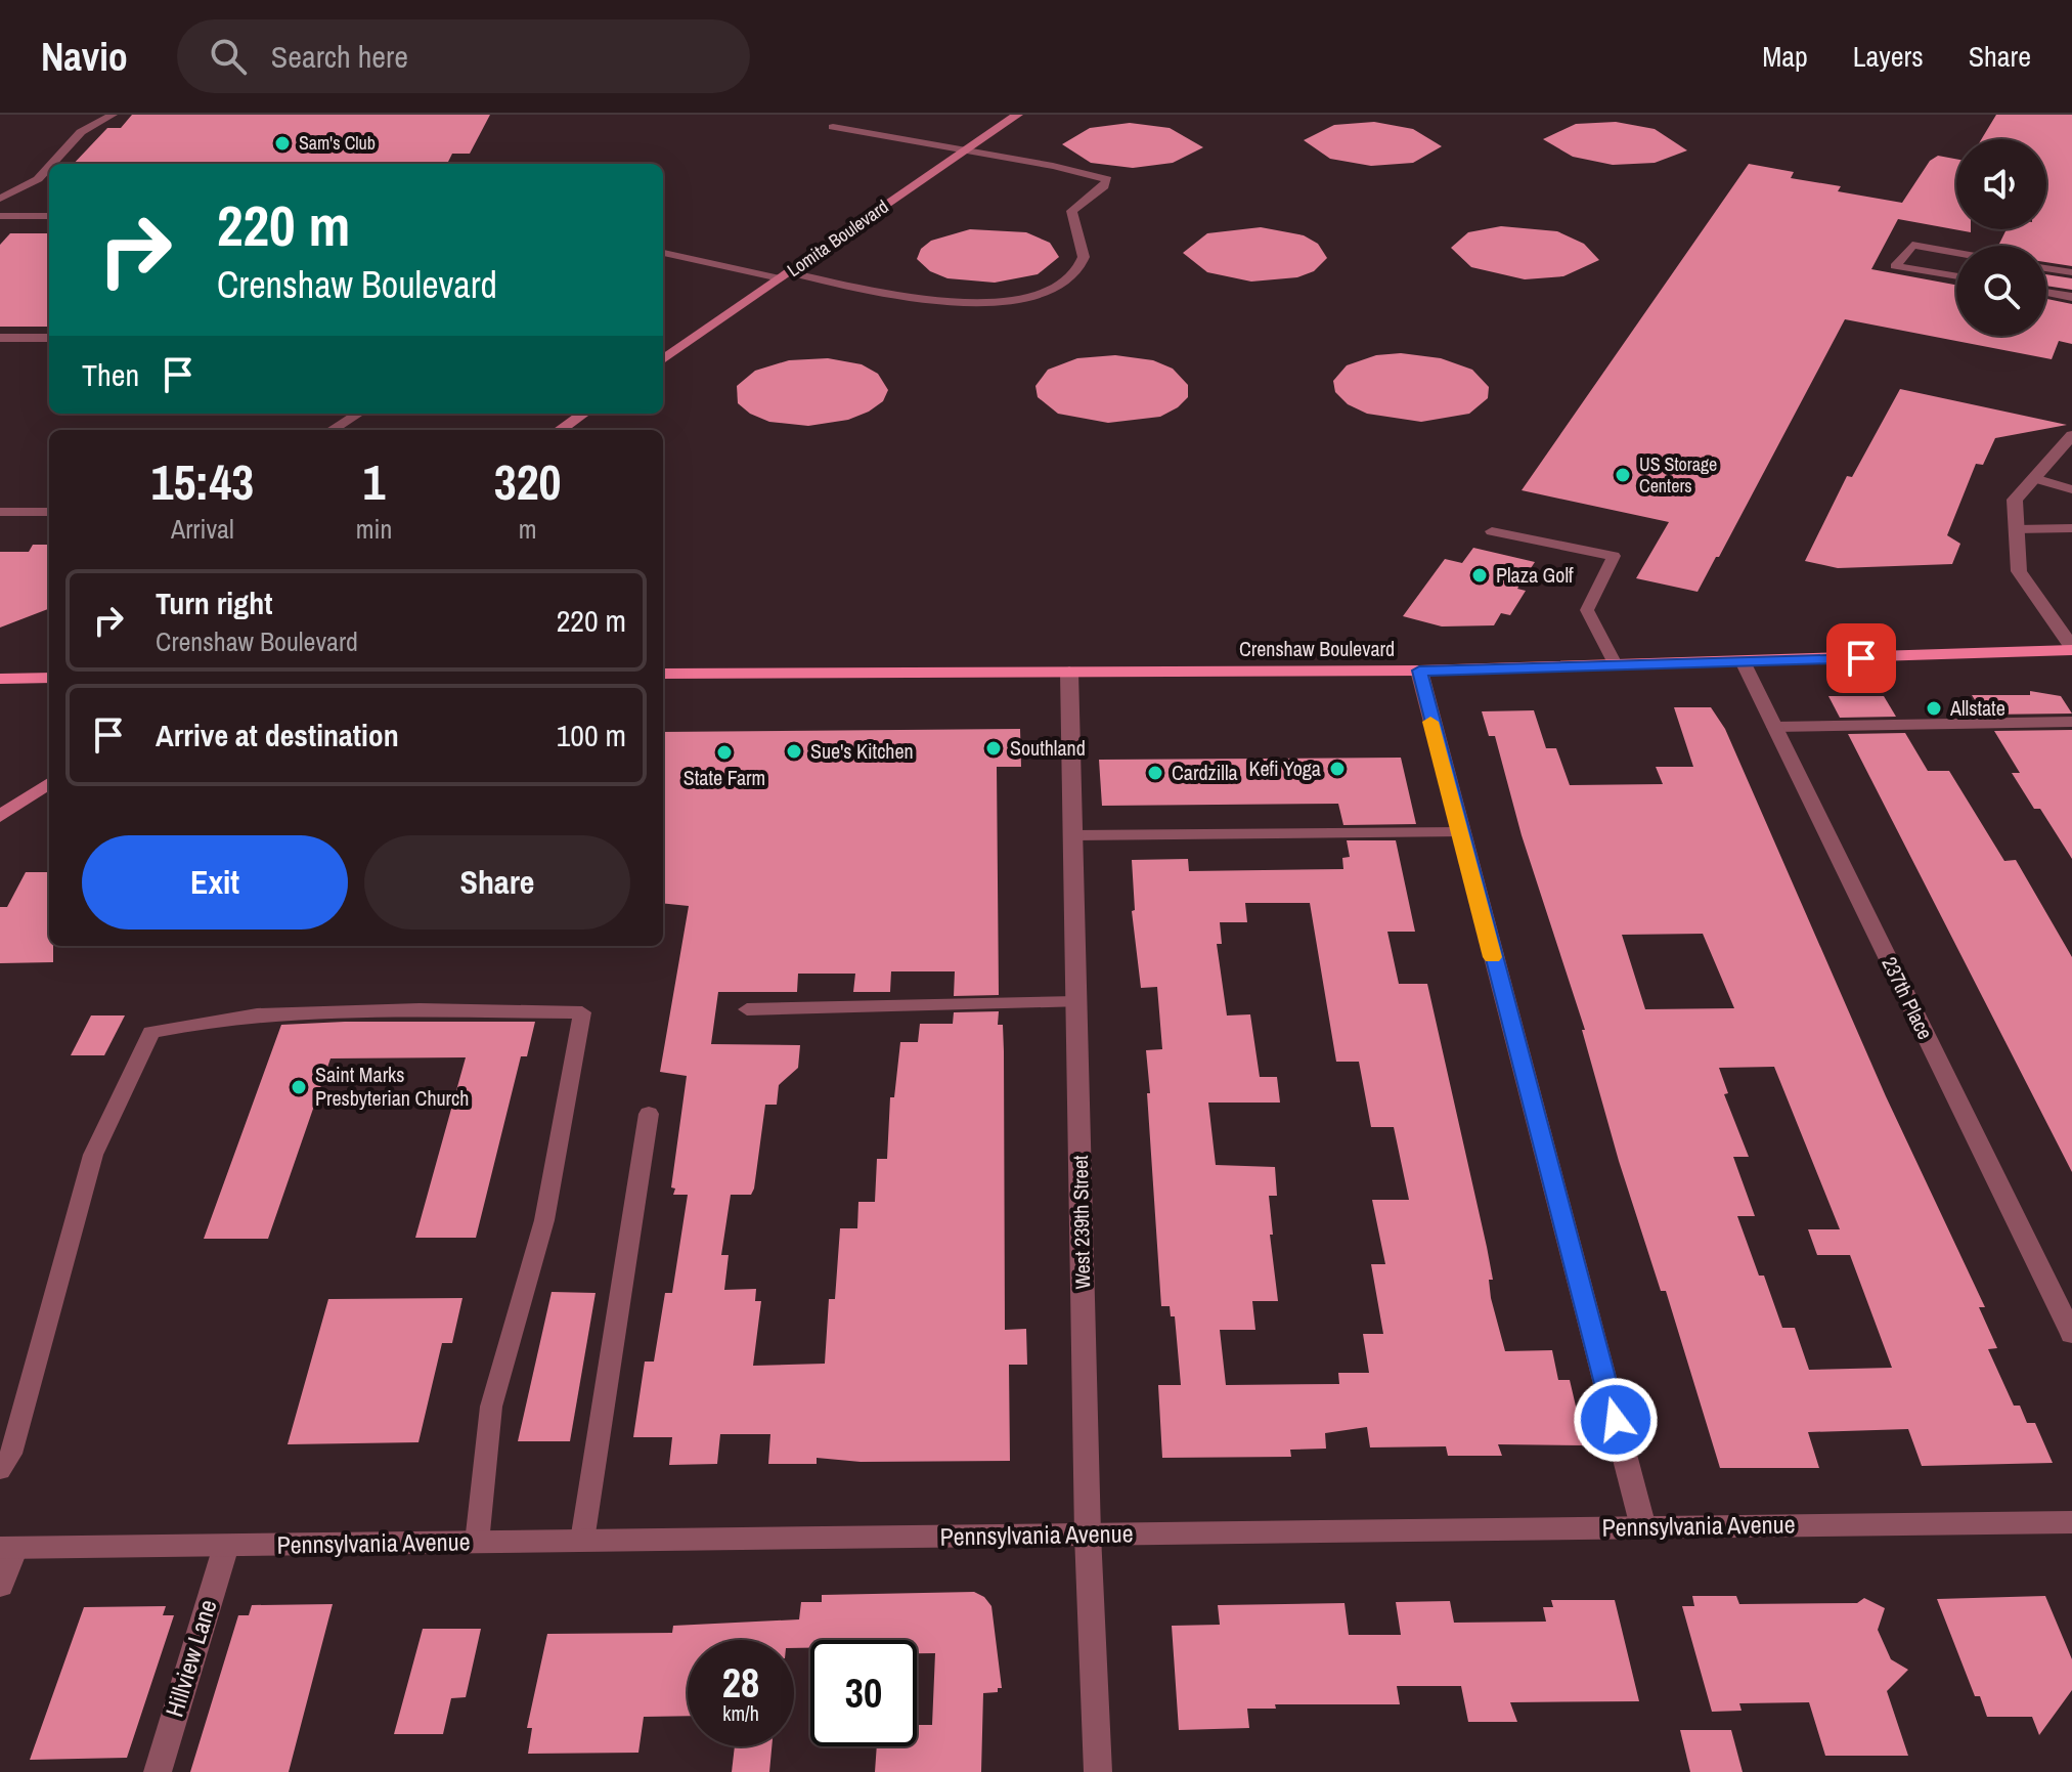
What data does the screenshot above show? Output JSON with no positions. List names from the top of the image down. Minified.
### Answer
{"streets":{"main road":["Lomita Boulevard","Crenshaw Boulevard"],"street":["237th Place","West 239th Street","Pennsylvania Avenue","Hillview Lane"]},"crossings":[["Crenshaw Boulevard","237th Place"],["Crenshaw Boulevard","West 239th Street"],["West 239th Street","Pennsylvania Avenue"],["Pennsylvania Avenue","Hillview Lane"]],"places":["Sam's Club","US Storage Centers","Plaza Golf","Allstate","Southland","Sue's Kitchen","State Farm","Kefi Yoga","Cardzilla","Saint Marks Presbyterian Church"],"page":{"header":"Navio","search":"Search here","nav":["Map","Layers","Share"],"turn":["220 m","Crenshaw Boulevard"],"then":"Then","eta":["15:43","Arrival","1","min","320","m"],"list":[{"name":"Turn right","note":"Crenshaw Boulevard","value":"220 m"},{"name":"Arrive at destination","value":"100 m"}],"buttons":["Exit","Share"],"speed":"28 km/h","limit":"30"}}
